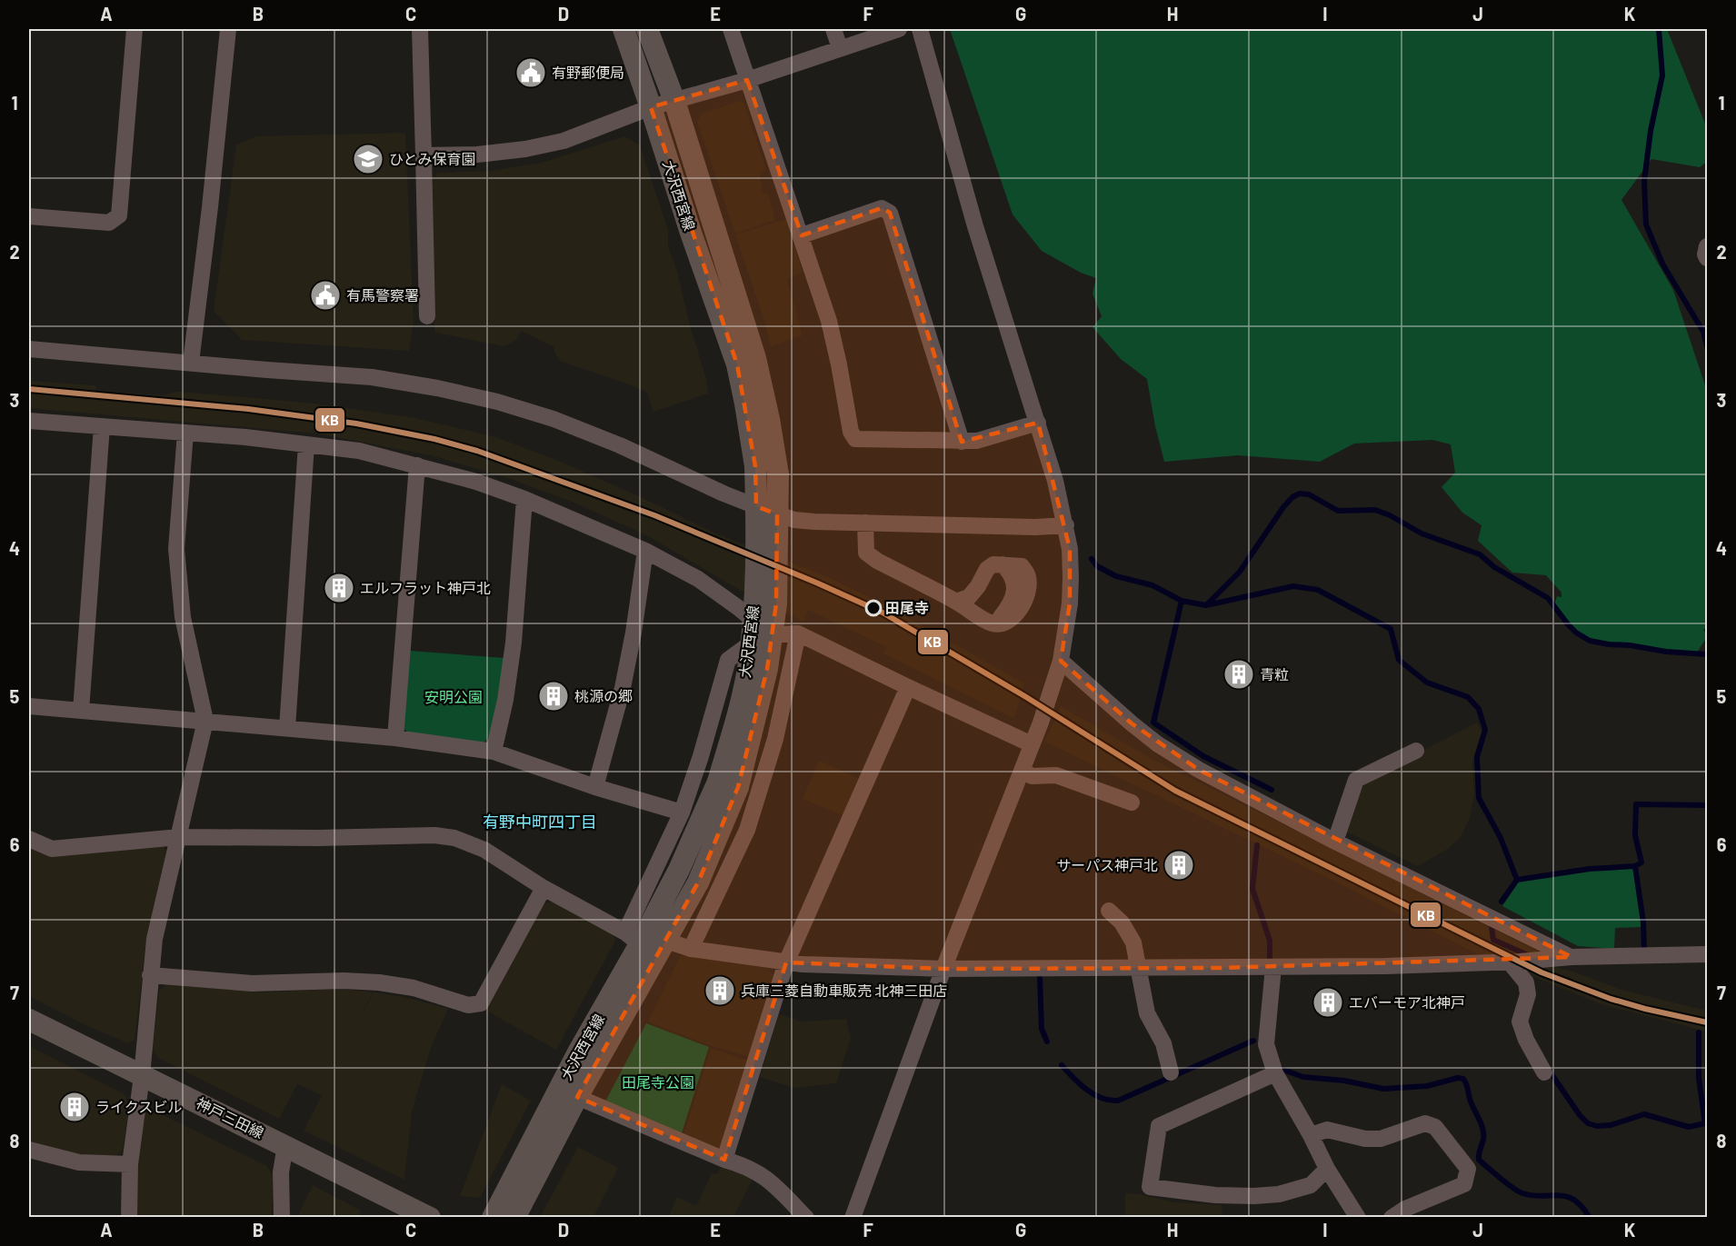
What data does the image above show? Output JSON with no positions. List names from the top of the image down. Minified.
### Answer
{"streets":{"main road":["大沢西宮線","神戸三田線"]},"districts":["有野中町四丁目"],"parks":["安明公園","田尾寺公園"],"places":{"public building":["有野郵便局","有馬警察署"],"school or university":["ひとみ保育園"],"building":["エルフラット神戸北","青粒","桃源の郷","サーパス神戸北","兵庫三菱自動車販売 北神三田店","エバーモア北神戸","ライクスビル"],"other":["田尾寺"]},"lines":["transit line KB"],"grid":{"columns":["A","B","C","D","E","F","G","H","I","J","K"],"rows":["1","2","3","4","5","6","7","8"]}}
